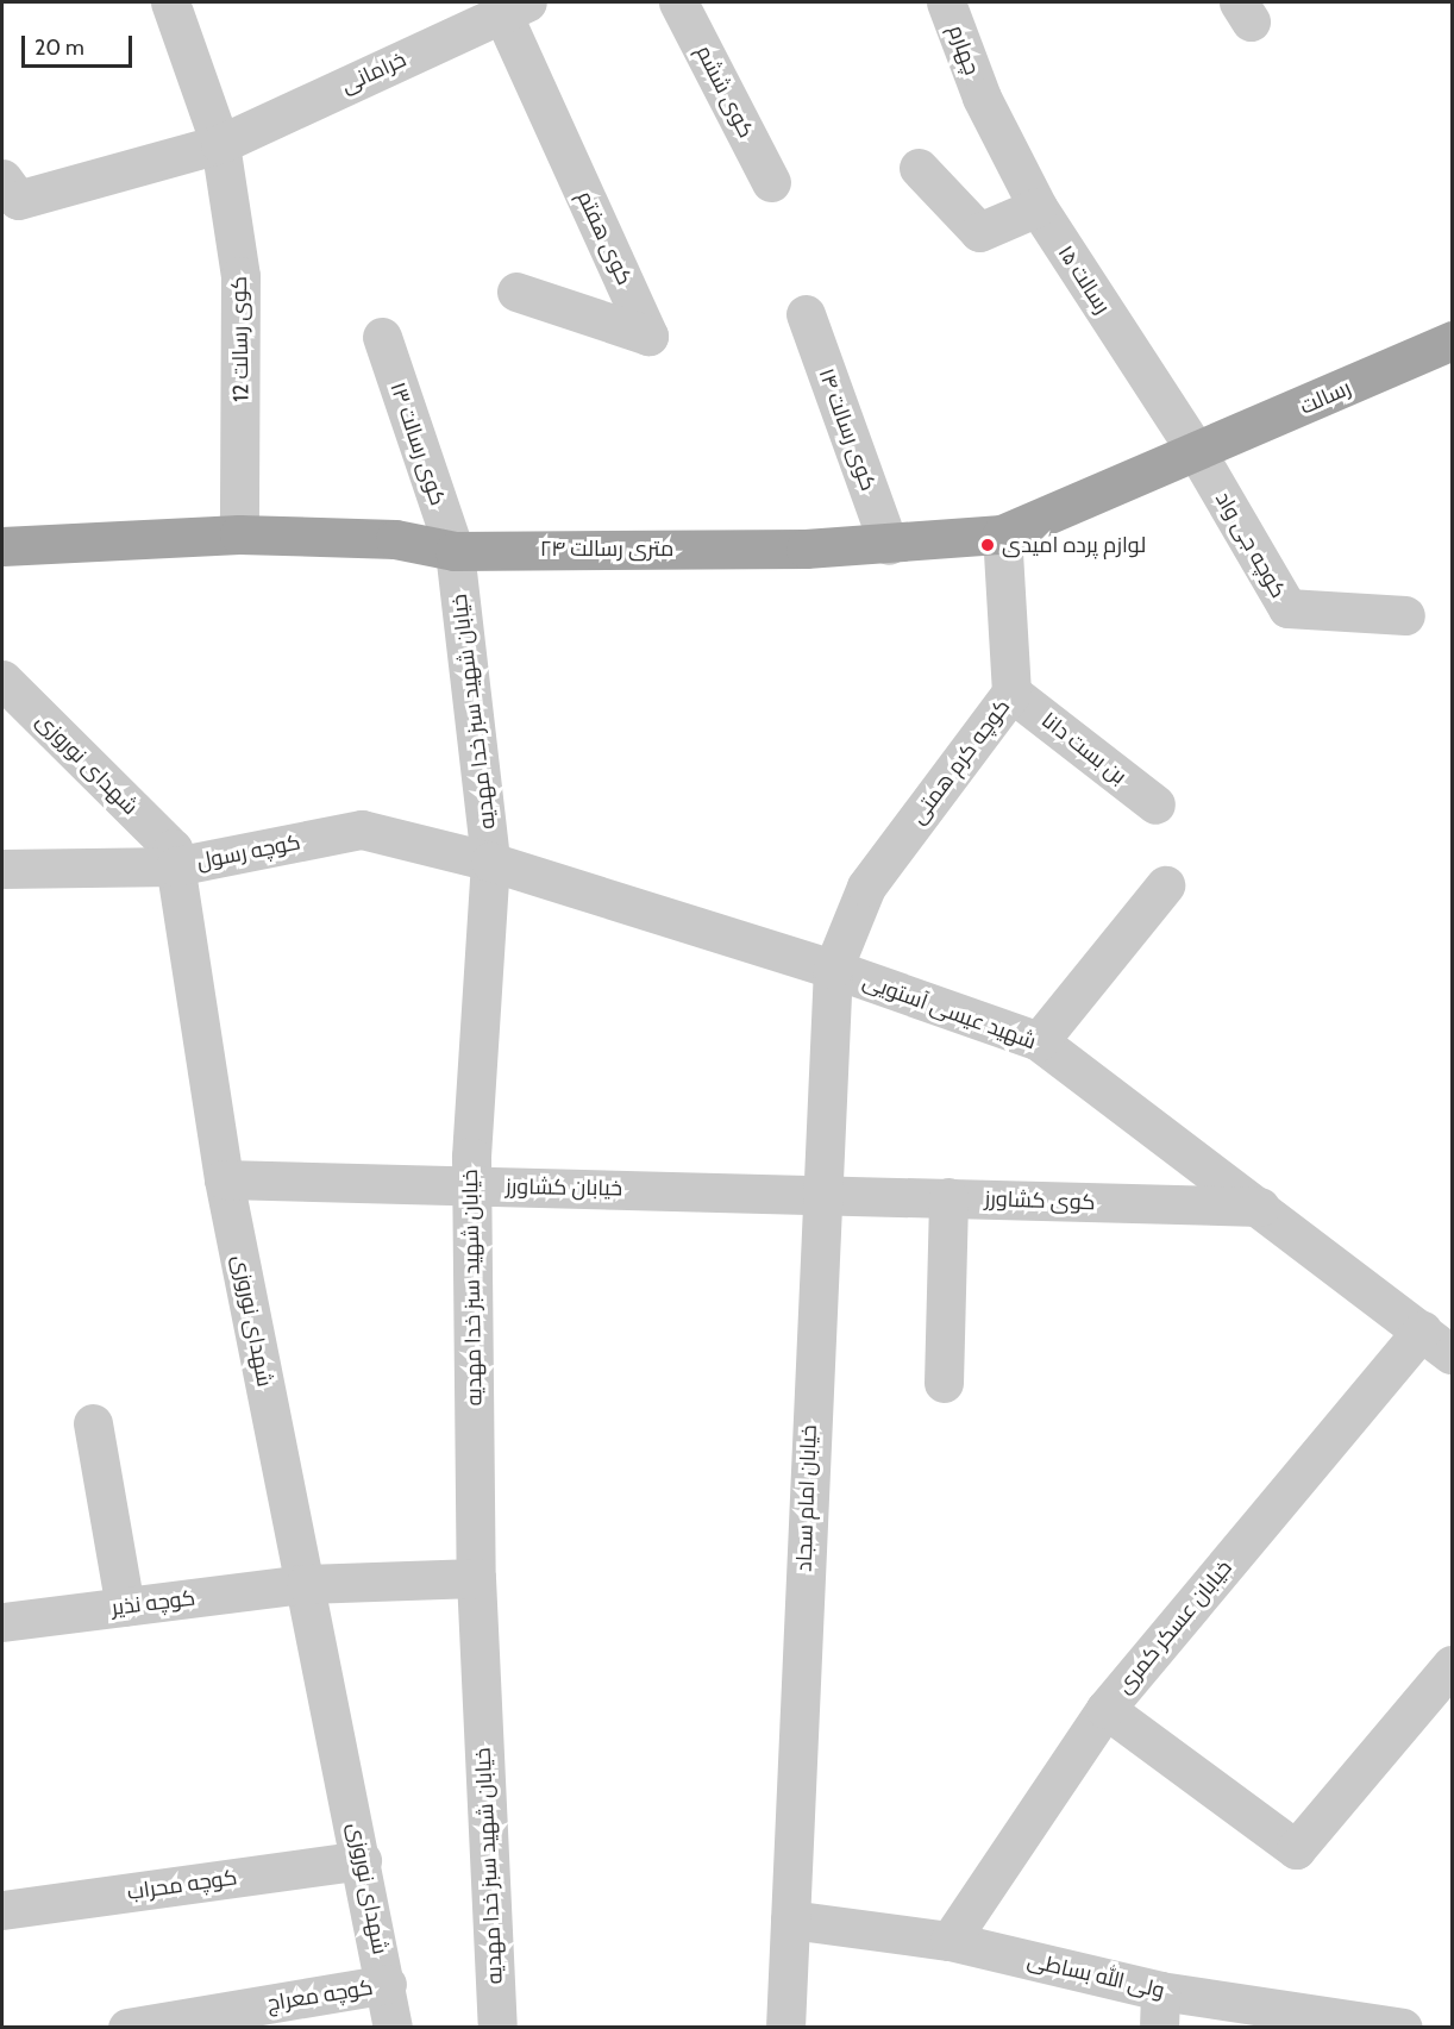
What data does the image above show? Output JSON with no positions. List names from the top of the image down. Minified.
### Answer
{"streets":{"main road":["رسالت","۲۴ متری رسالت"],"street":["چهارم","خرامانی","کوی ششم","کوی هفتم","رسالت ۱۵","کوی رسالت 12","کوی رسالت ۱۴","کوی رسالت ۱۳","کوچه جی واد","خیابان شهید سبز خدا مهدیه","بن بست دانا","کوچه کرم همتی","شهدای نوروزی","کوچه رسول","شهید عیسی آستویی","خیابان کشاورز","کوی کشاورز","خیابان امام سجاد","کوچه نذیر","خیابان عسکر کمری","کوچه محراب","ولی الله بساطی","کوچه معراج"]},"crossings":[["چهارم","رسالت ۱۵"],["خرامانی","کوی هفتم"],["خرامانی","کوی رسالت 12"],["رسالت ۱۵","رسالت"],["رسالت ۱۵","کوچه جی واد"],["رسالت ۱۵","۲۴ متری رسالت"],["کوی رسالت 12","۲۴ متری رسالت"],["رسالت","کوچه جی واد"],["رسالت","۲۴ متری رسالت"],["کوی رسالت ۱۴","۲۴ متری رسالت"],["کوی رسالت ۱۳","۲۴ متری رسالت"],["کوی رسالت ۱۳","خیابان شهید سبز خدا مهدیه"],["کوچه جی واد","۲۴ متری رسالت"],["۲۴ متری رسالت","خیابان شهید سبز خدا مهدیه"],["۲۴ متری رسالت","کوچه کرم همتی"],["خیابان شهید سبز خدا مهدیه","کوچه رسول"],["خیابان شهید سبز خدا مهدیه","شهید عیسی آستویی"],["خیابان شهید سبز خدا مهدیه","خیابان کشاورز"],["خیابان شهید سبز خدا مهدیه","کوچه نذیر"],["بن بست دانا","کوچه کرم همتی"],["کوچه کرم همتی","شهید عیسی آستویی"],["کوچه کرم همتی","خیابان امام سجاد"],["شهدای نوروزی","کوچه رسول"],["شهدای نوروزی","خیابان کشاورز"],["شهدای نوروزی","کوچه نذیر"],["شهدای نوروزی","کوچه محراب"],["شهدای نوروزی","کوچه معراج"],["کوچه رسول","شهید عیسی آستویی"],["شهید عیسی آستویی","کوی کشاورز"],["شهید عیسی آستویی","خیابان امام سجاد"],["شهید عیسی آستویی","خیابان عسکر کمری"],["خیابان کشاورز","کوی کشاورز"],["خیابان کشاورز","خیابان امام سجاد"],["کوی کشاورز","خیابان امام سجاد"],["خیابان امام سجاد","ولی الله بساطی"],["خیابان عسکر کمری","ولی الله بساطی"]],"places":["لوازم پرده امیدی"],"scale_bar":"20 m"}
